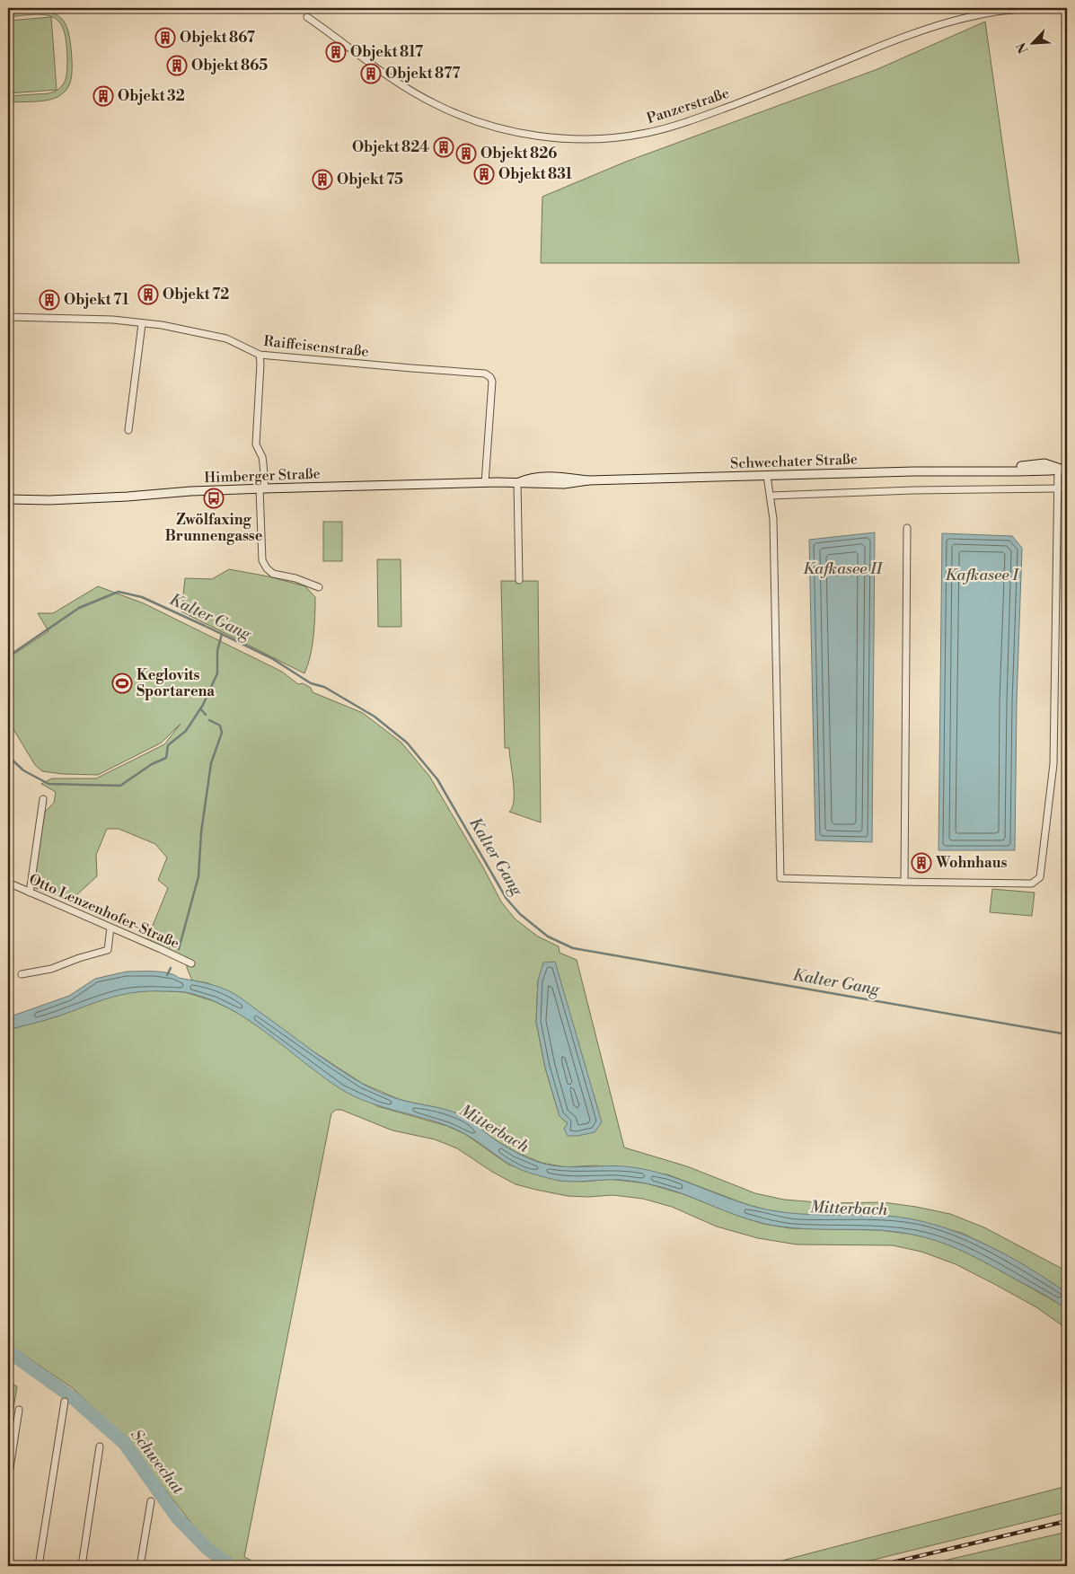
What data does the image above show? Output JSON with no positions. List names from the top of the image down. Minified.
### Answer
{"streets":{"main road":["Schwechater Straße","Himberger Straße"],"street":["Panzerstraße","Raiffeisenstraße","Otto Lenzenhofer-Straße"]},"crossings":[["Raiffeisenstraße","Himberger Straße"],["Schwechater Straße","Himberger Straße"]],"water":["Kafkasee II","Kafkasee I","Kalter Gang","Mitterbach","Schwechat"],"places":{"building":["Objekt 867","Objekt 817","Objekt 865","Objekt 877","Objekt 32","Objekt 824","Objekt 826","Objekt 831","Objekt 75","Objekt 72","Objekt 71","Wohnhaus"],"bus stop":["Zwölfaxing Brunnengasse"],"sports":["Keglovits Sportarena"]},"north":"bottom left"}
